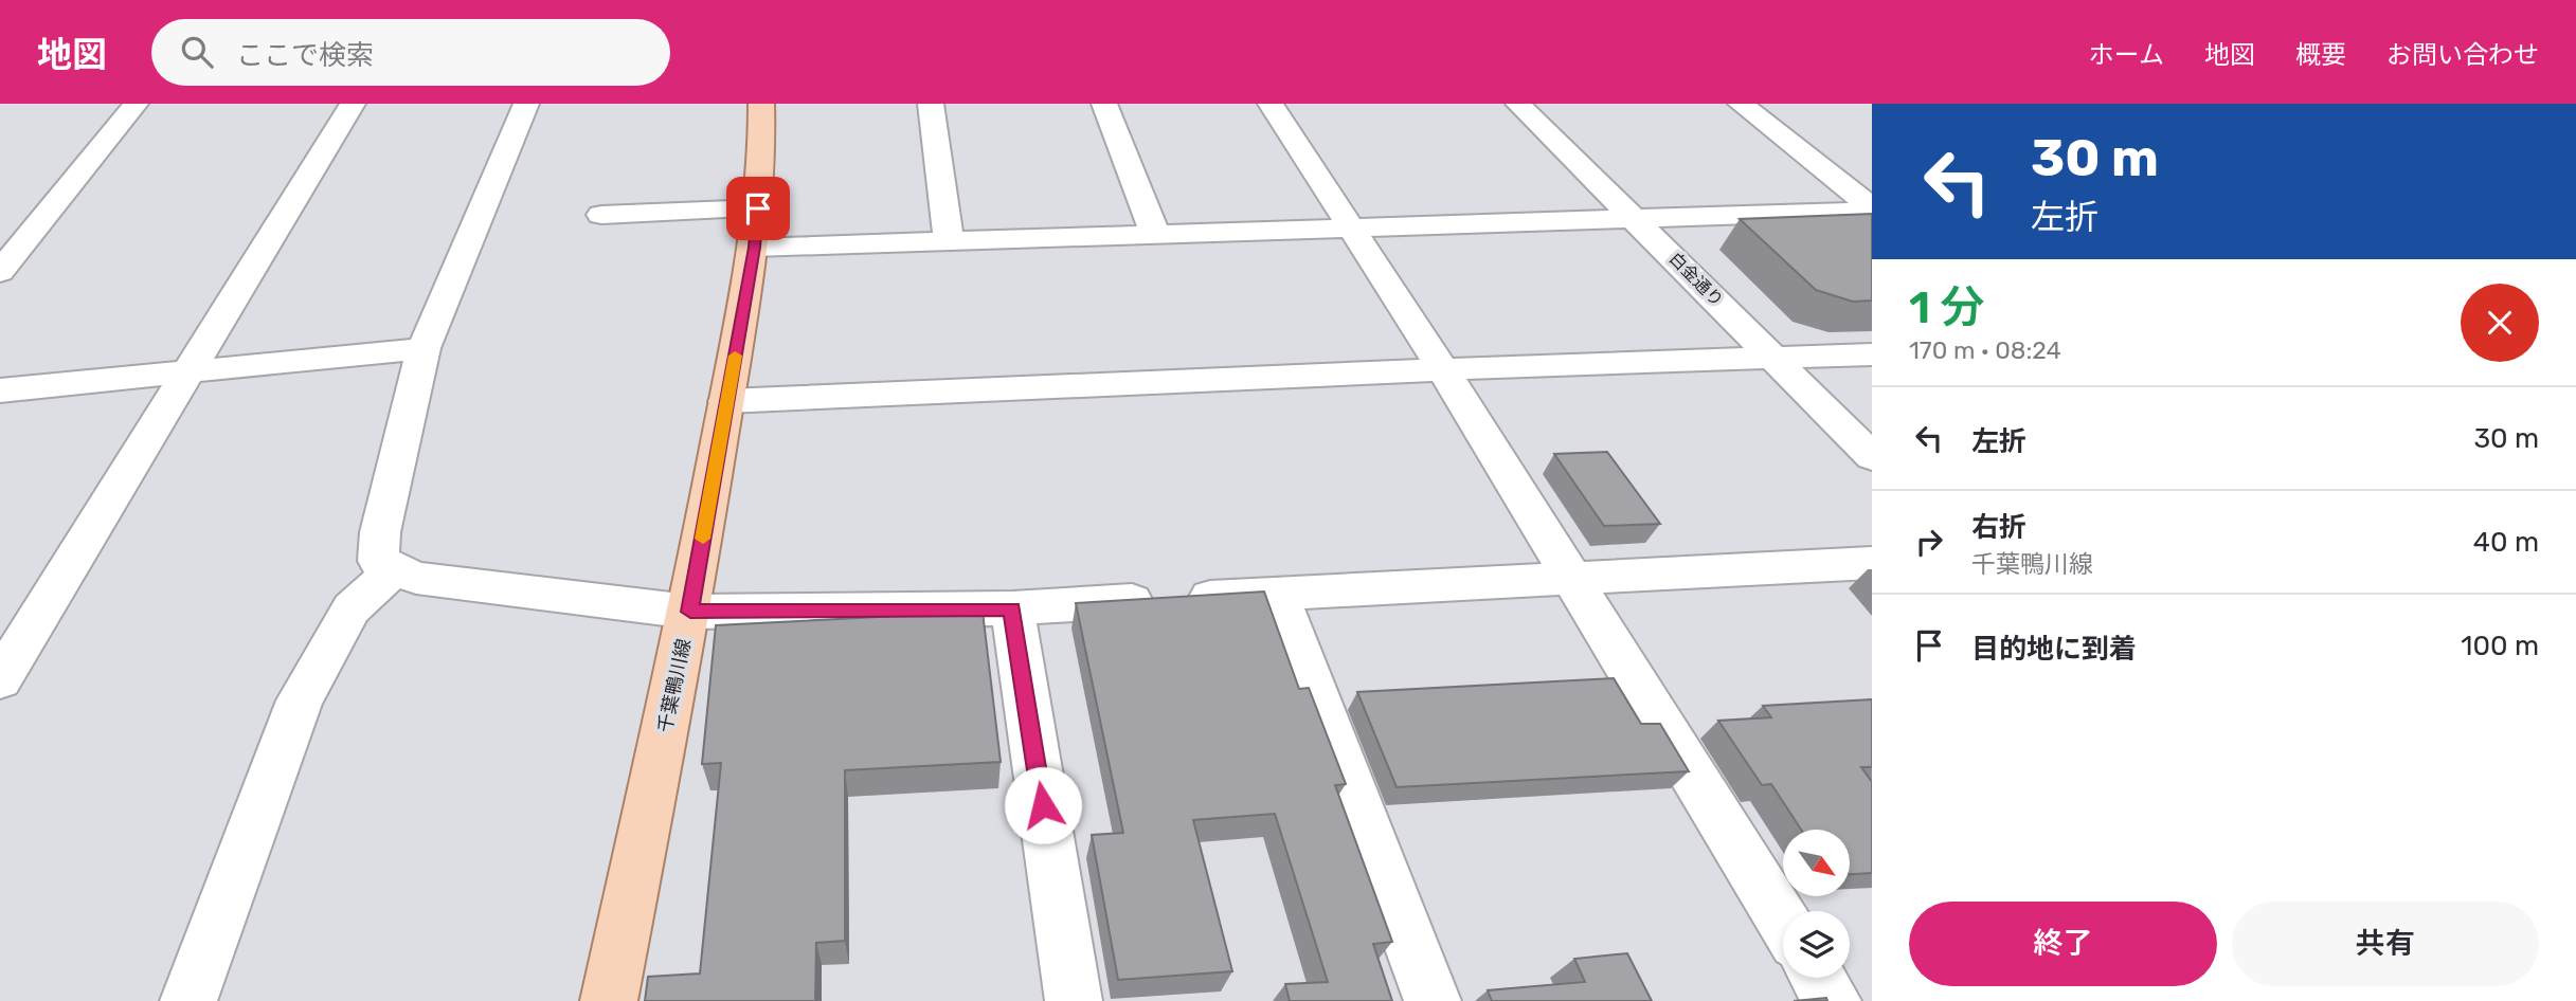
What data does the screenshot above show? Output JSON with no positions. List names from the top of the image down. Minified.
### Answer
{"streets":{"main road":["千葉鴨川線"],"street":["白金通り"]},"north":"bottom right","page":{"header":"地図","search":"ここで検索","nav":["ホーム","地図","概要","お問い合わせ"],"turn":["30 m","左折"],"heading":["1 分","170 m · 08:24"],"list":[{"name":"左折","value":"30 m"},{"name":"右折","note":"千葉鴨川線","value":"40 m"},{"name":"目的地に到着","value":"100 m"}],"buttons":["終了","共有"]}}
